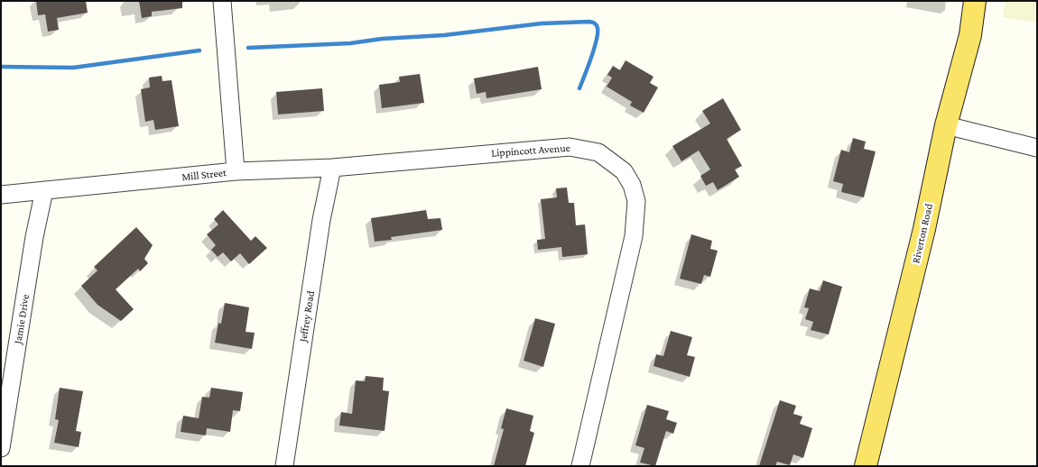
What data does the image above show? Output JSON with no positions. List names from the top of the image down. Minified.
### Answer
{"streets":{"main road":["Riverton Road"],"street":["Lippincott Avenue","Mill Street","Jeffrey Road","Jamie Drive"]},"crossings":[["Lippincott Avenue","Mill Street"],["Lippincott Avenue","Jeffrey Road"],["Mill Street","Jamie Drive"]]}
